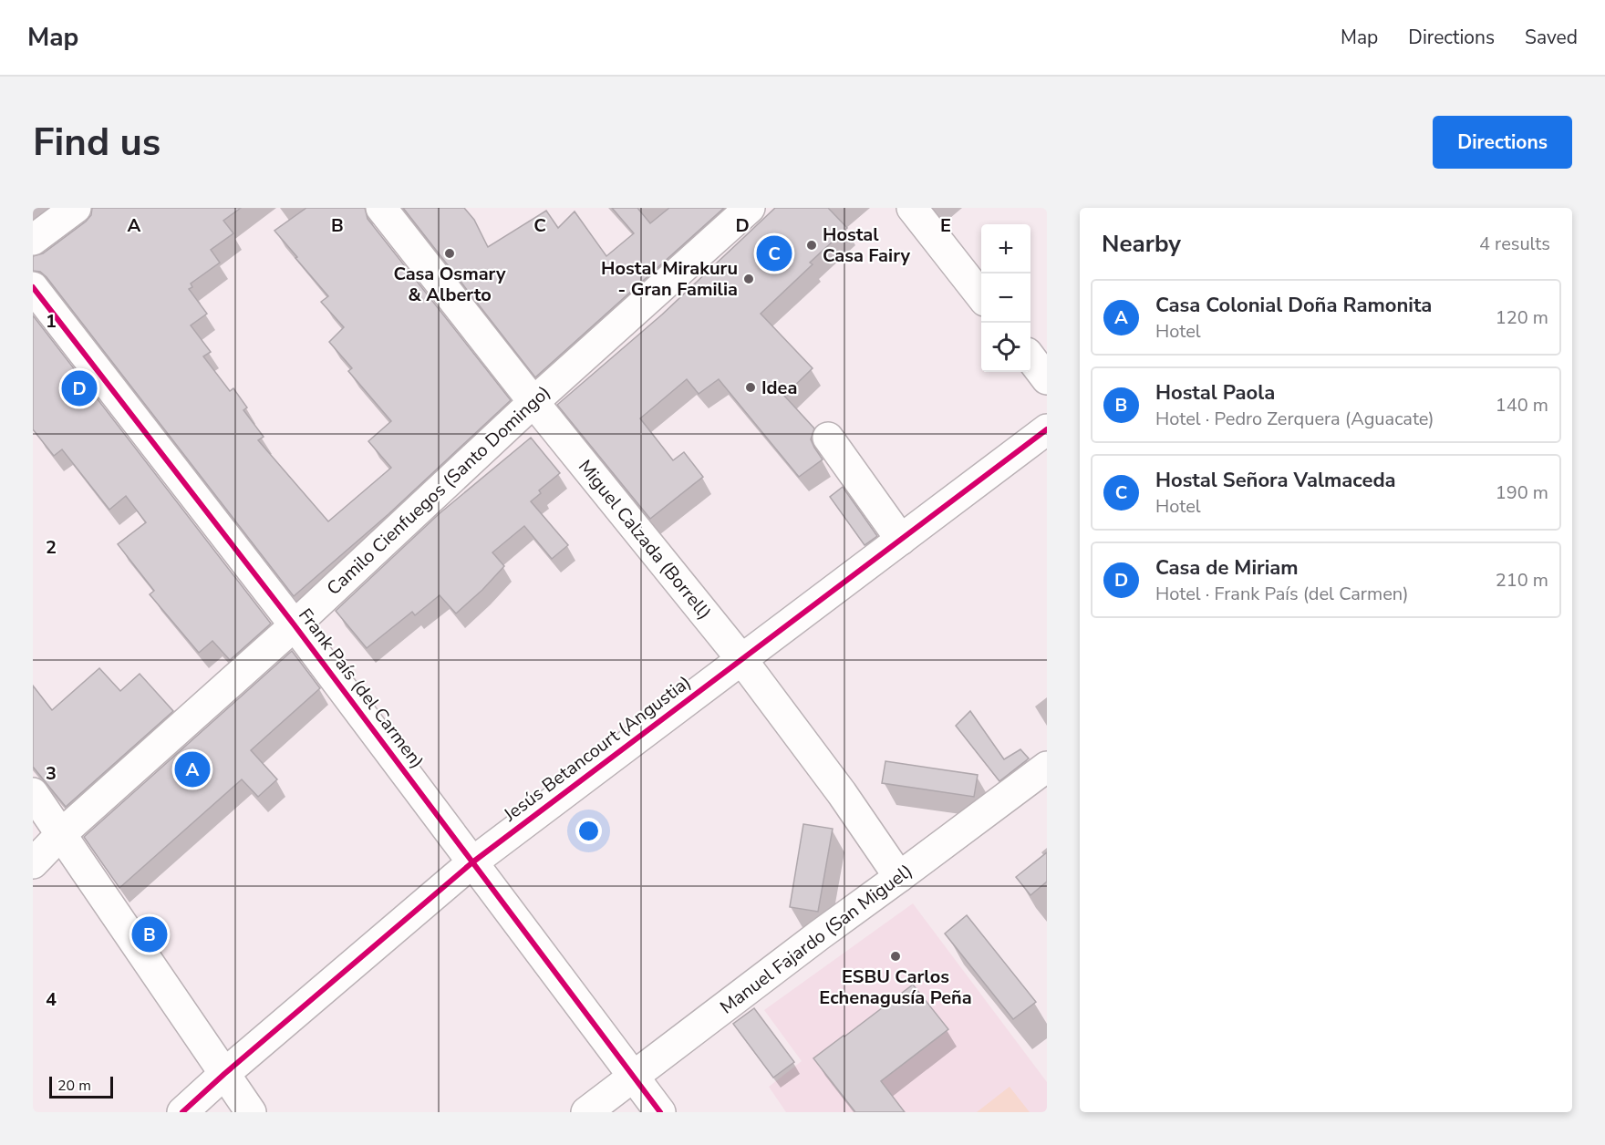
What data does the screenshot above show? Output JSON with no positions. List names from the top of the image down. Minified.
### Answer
{"streets":{"street":["Camilo Cienfuegos (Santo Domingo)","Miguel Calzada (Borrell)","Frank País (del Carmen)","Jesús Betancourt (Angustia)","Manuel Fajardo (San Miguel)"]},"crossings":[["Camilo Cienfuegos (Santo Domingo)","Miguel Calzada (Borrell)"],["Camilo Cienfuegos (Santo Domingo)","Frank País (del Carmen)"],["Miguel Calzada (Borrell)","Jesús Betancourt (Angustia)"],["Miguel Calzada (Borrell)","Manuel Fajardo (San Miguel)"],["Frank País (del Carmen)","Jesús Betancourt (Angustia)"],["Frank País (del Carmen)","Manuel Fajardo (San Miguel)"]],"places":["Hostal Casa Fairy","Casa Osmary & Alberto","Hostal Mirakuru - Gran Familia","Idea","ESBU Carlos Echenagusía Peña"],"scale_bar":"20 m","page":{"header":"Map","nav":["Map","Directions","Saved"],"buttons":"Directions","title":"Find us","heading":["Nearby","4 results"],"map_buttons":["+","−"],"pins":["C","D","A","B"],"list":[{"mark":"A","name":"Casa Colonial Doña Ramonita","note":"Hotel","value":"120 m"},{"mark":"B","name":"Hostal Paola","note":"Hotel · Pedro Zerquera (Aguacate)","value":"140 m"},{"mark":"C","name":"Hostal Señora Valmaceda","note":"Hotel","value":"190 m"},{"mark":"D","name":"Casa de Miriam","note":"Hotel · Frank País (del Carmen)","value":"210 m"}],"scale":"20 m"},"grid":{"columns":["A","B","C","D","E"],"rows":["1","2","3","4"]}}
